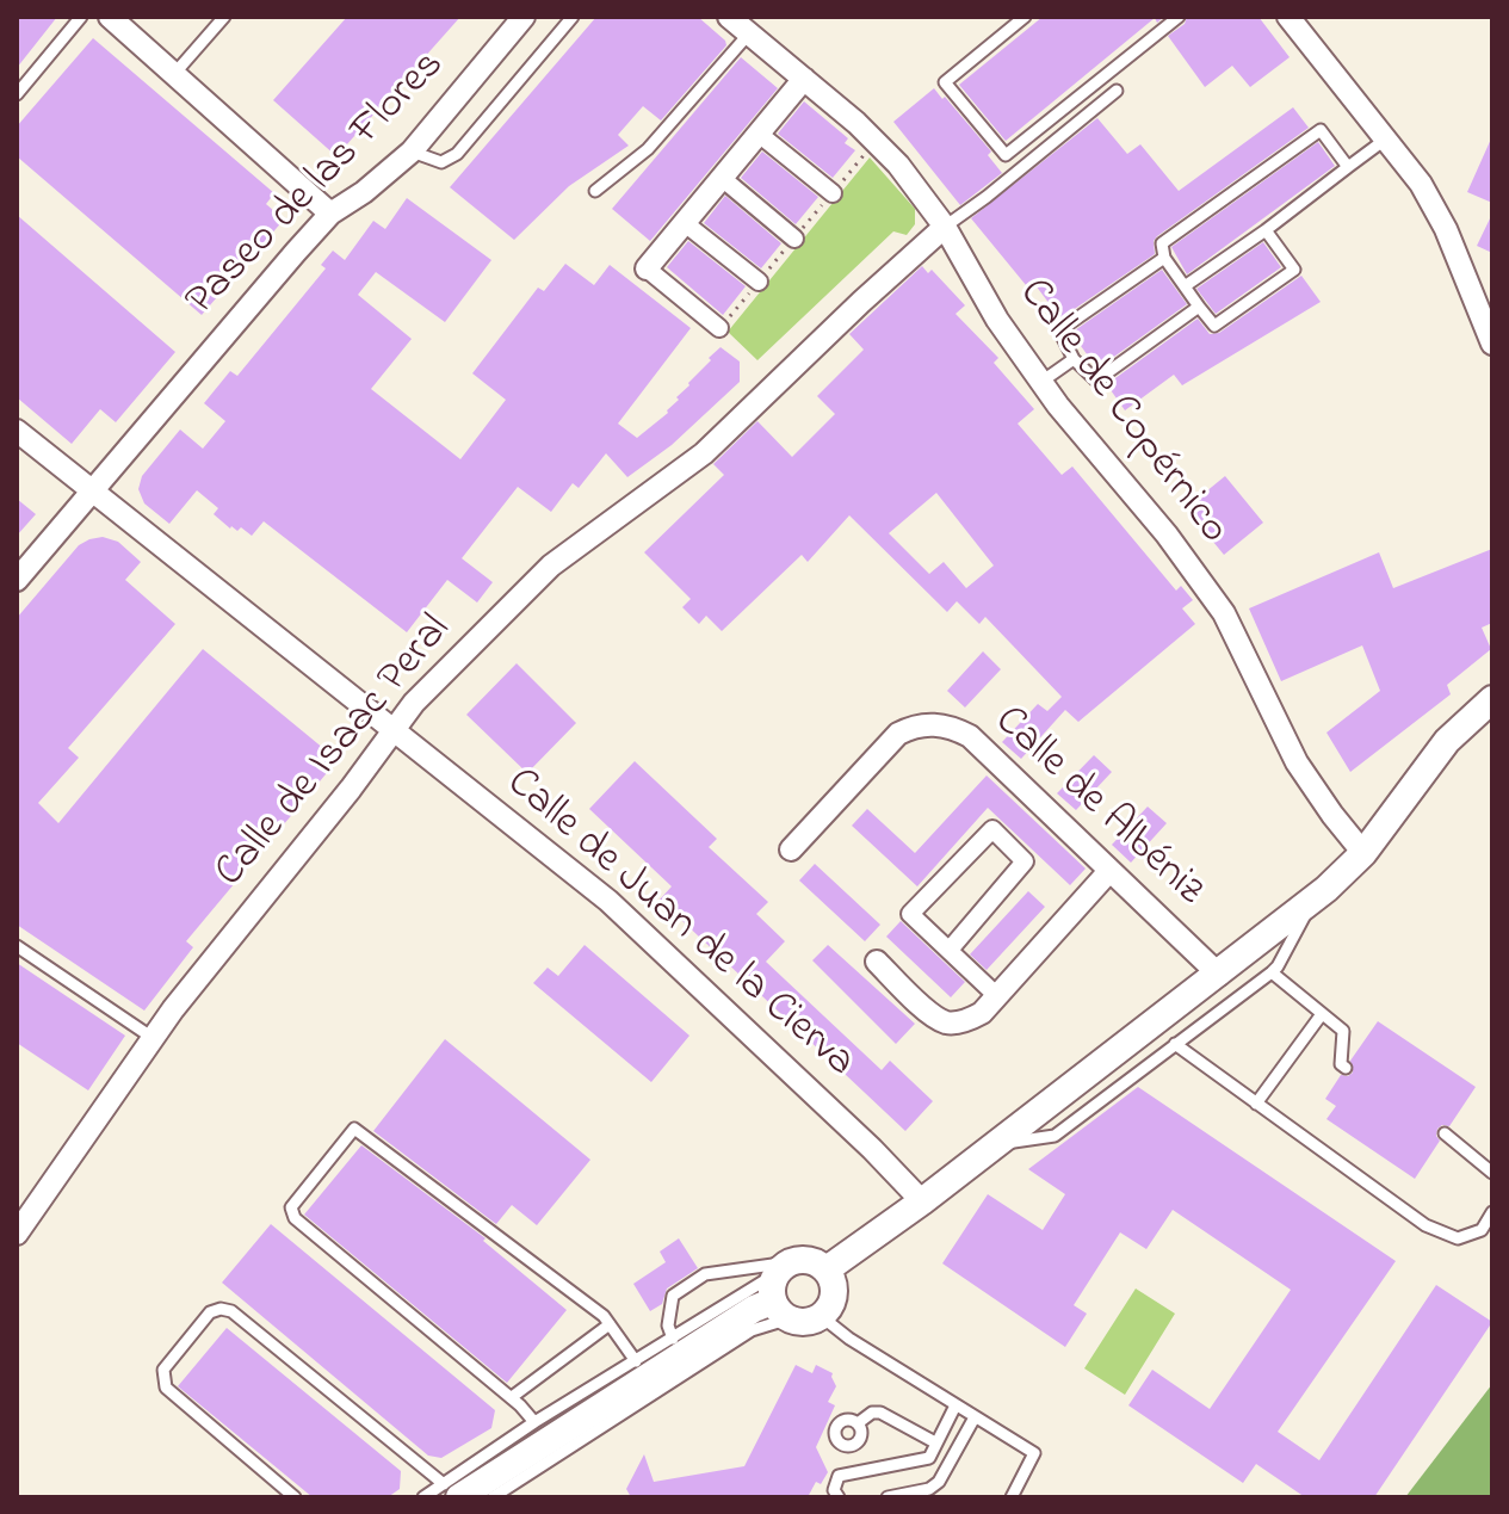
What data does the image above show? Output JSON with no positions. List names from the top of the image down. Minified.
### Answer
{"streets":{"street":["Paseo de las Flores","Calle de Copérnico","Calle de Isaac Peral","Calle de Albéniz","Calle de Juan de la Cierva"]},"crossings":[["Paseo de las Flores","Calle de Juan de la Cierva"],["Calle de Copérnico","Calle de Isaac Peral"],["Calle de Isaac Peral","Calle de Juan de la Cierva"]]}
